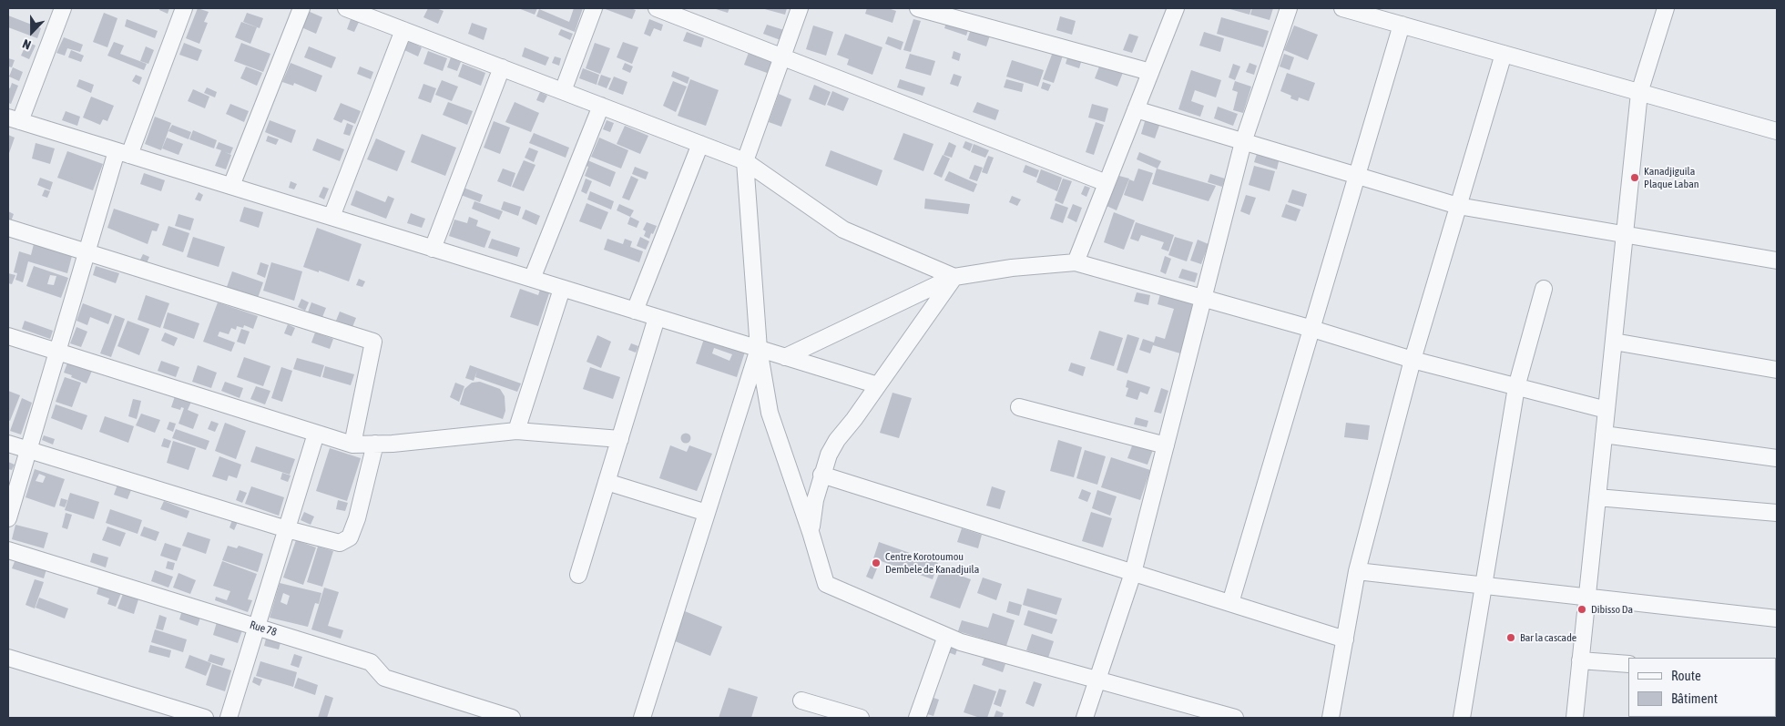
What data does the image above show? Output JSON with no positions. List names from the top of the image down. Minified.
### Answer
{"streets":{"street":["Rue 78"]},"places":["Kanadjiguila Plaque Laban","Centre Korotoumou Dembele de Kanadjuila","Dibisso Da","Bar la cascade"],"legend":["Route","Bâtiment"],"north":"bottom"}
